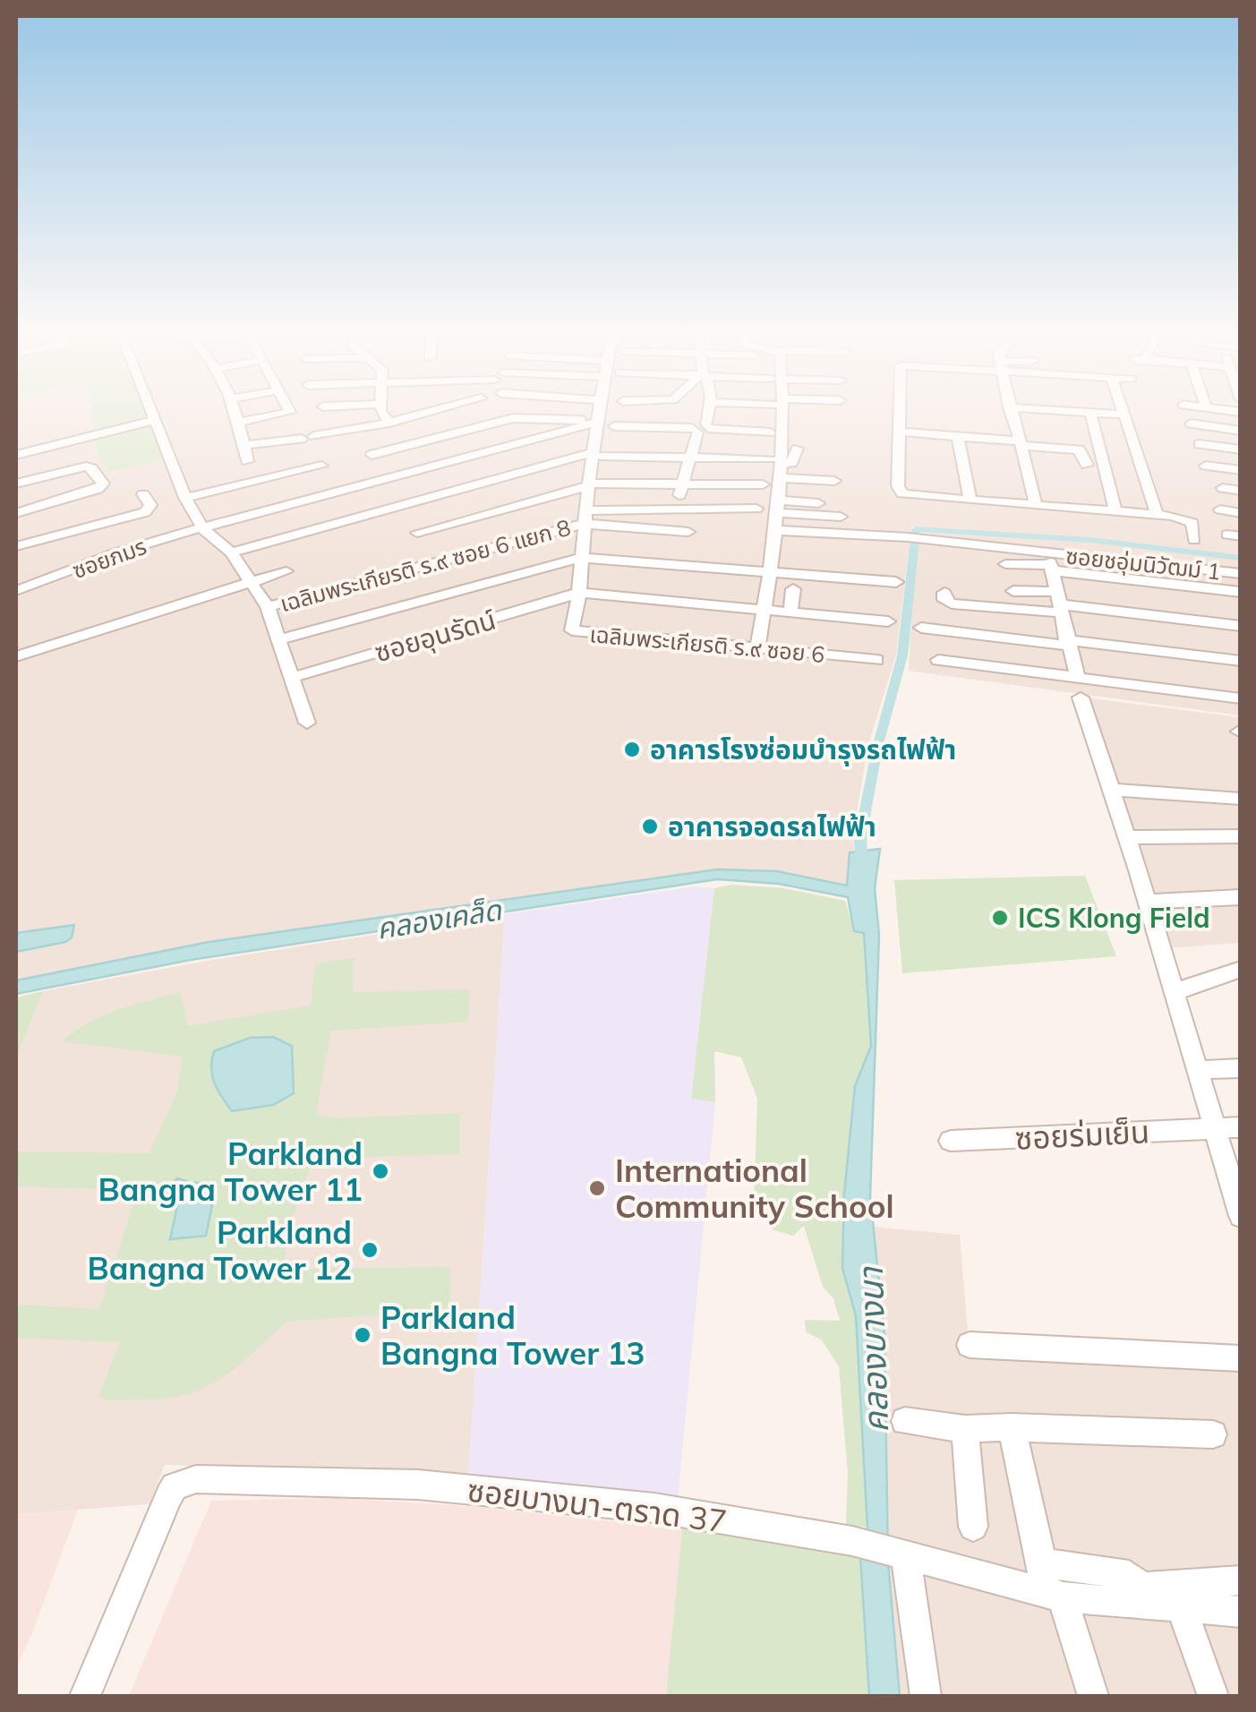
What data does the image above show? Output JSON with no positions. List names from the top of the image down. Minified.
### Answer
{"streets":{"street":["ซอยภมร","ซอยชอุ่มนิวัฒม์ 1","เฉลิมพระเกียรติ ร.๙ ซอย 6 แยก 8","ซอยอุนรัดน์","เฉลิมพระเกียรติ ร.๙ ซอย 6","ซอยร่มเย็น","ซอยบางนา-ตราด 37"]},"crossings":[["ซอยภมร","เฉลิมพระเกียรติ ร.๙ ซอย 6"],["เฉลิมพระเกียรติ ร.๙ ซอย 6 แยก 8","เฉลิมพระเกียรติ ร.๙ ซอย 6"],["ซอยอุนรัดน์","เฉลิมพระเกียรติ ร.๙ ซอย 6"]],"water":["คลองเคล็ด","คลองบางนา"],"places":["อาคารโรงซ่อมบำรุงรถไฟฟ้า","อาคารจอดรถไฟฟ้า","ICS Klong Field","Parkland Bangna Tower 11","International Community School","Parkland Bangna Tower 12","Parkland Bangna Tower 13"]}
